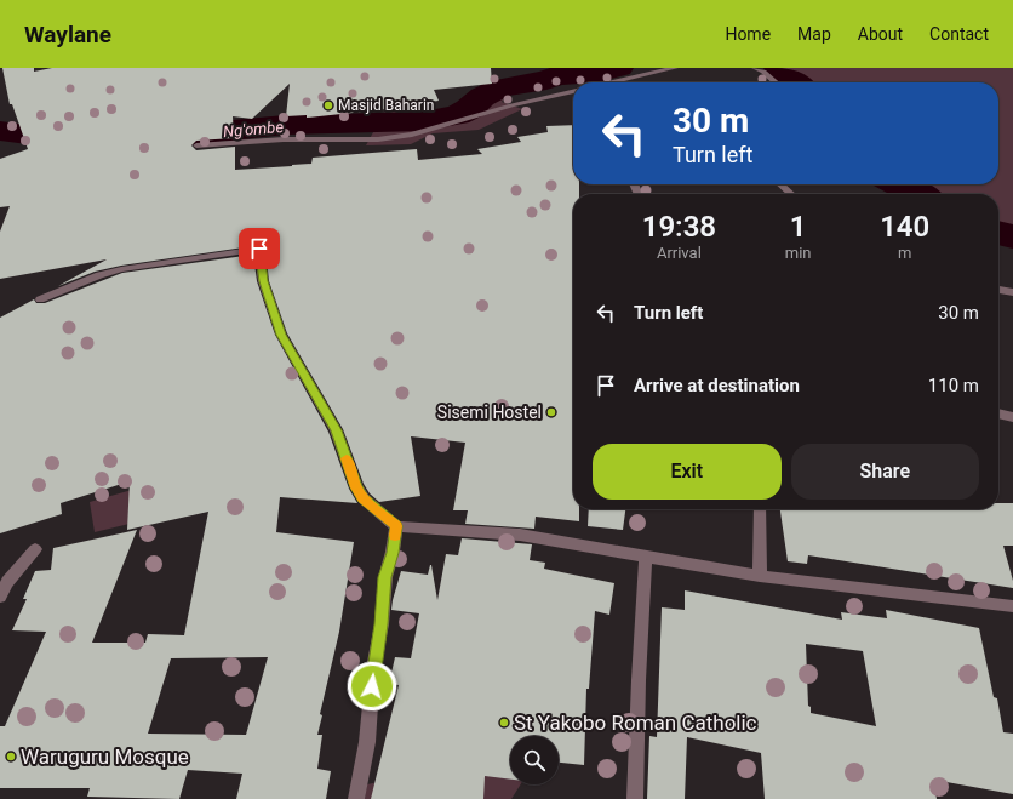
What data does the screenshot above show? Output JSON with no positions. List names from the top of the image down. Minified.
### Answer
{"water":["Ng'ombe"],"places":["Masjid Baharin","Sisemi Hostel","St Yakobo Roman Catholic","Waruguru Mosque"],"page":{"header":"Waylane","nav":["Home","Map","About","Contact"],"turn":["30 m","Turn left"],"eta":["19:38","Arrival","1","min","140","m"],"list":[{"name":"Turn left","value":"30 m"},{"name":"Arrive at destination","value":"110 m"}],"buttons":["Exit","Share"]}}
